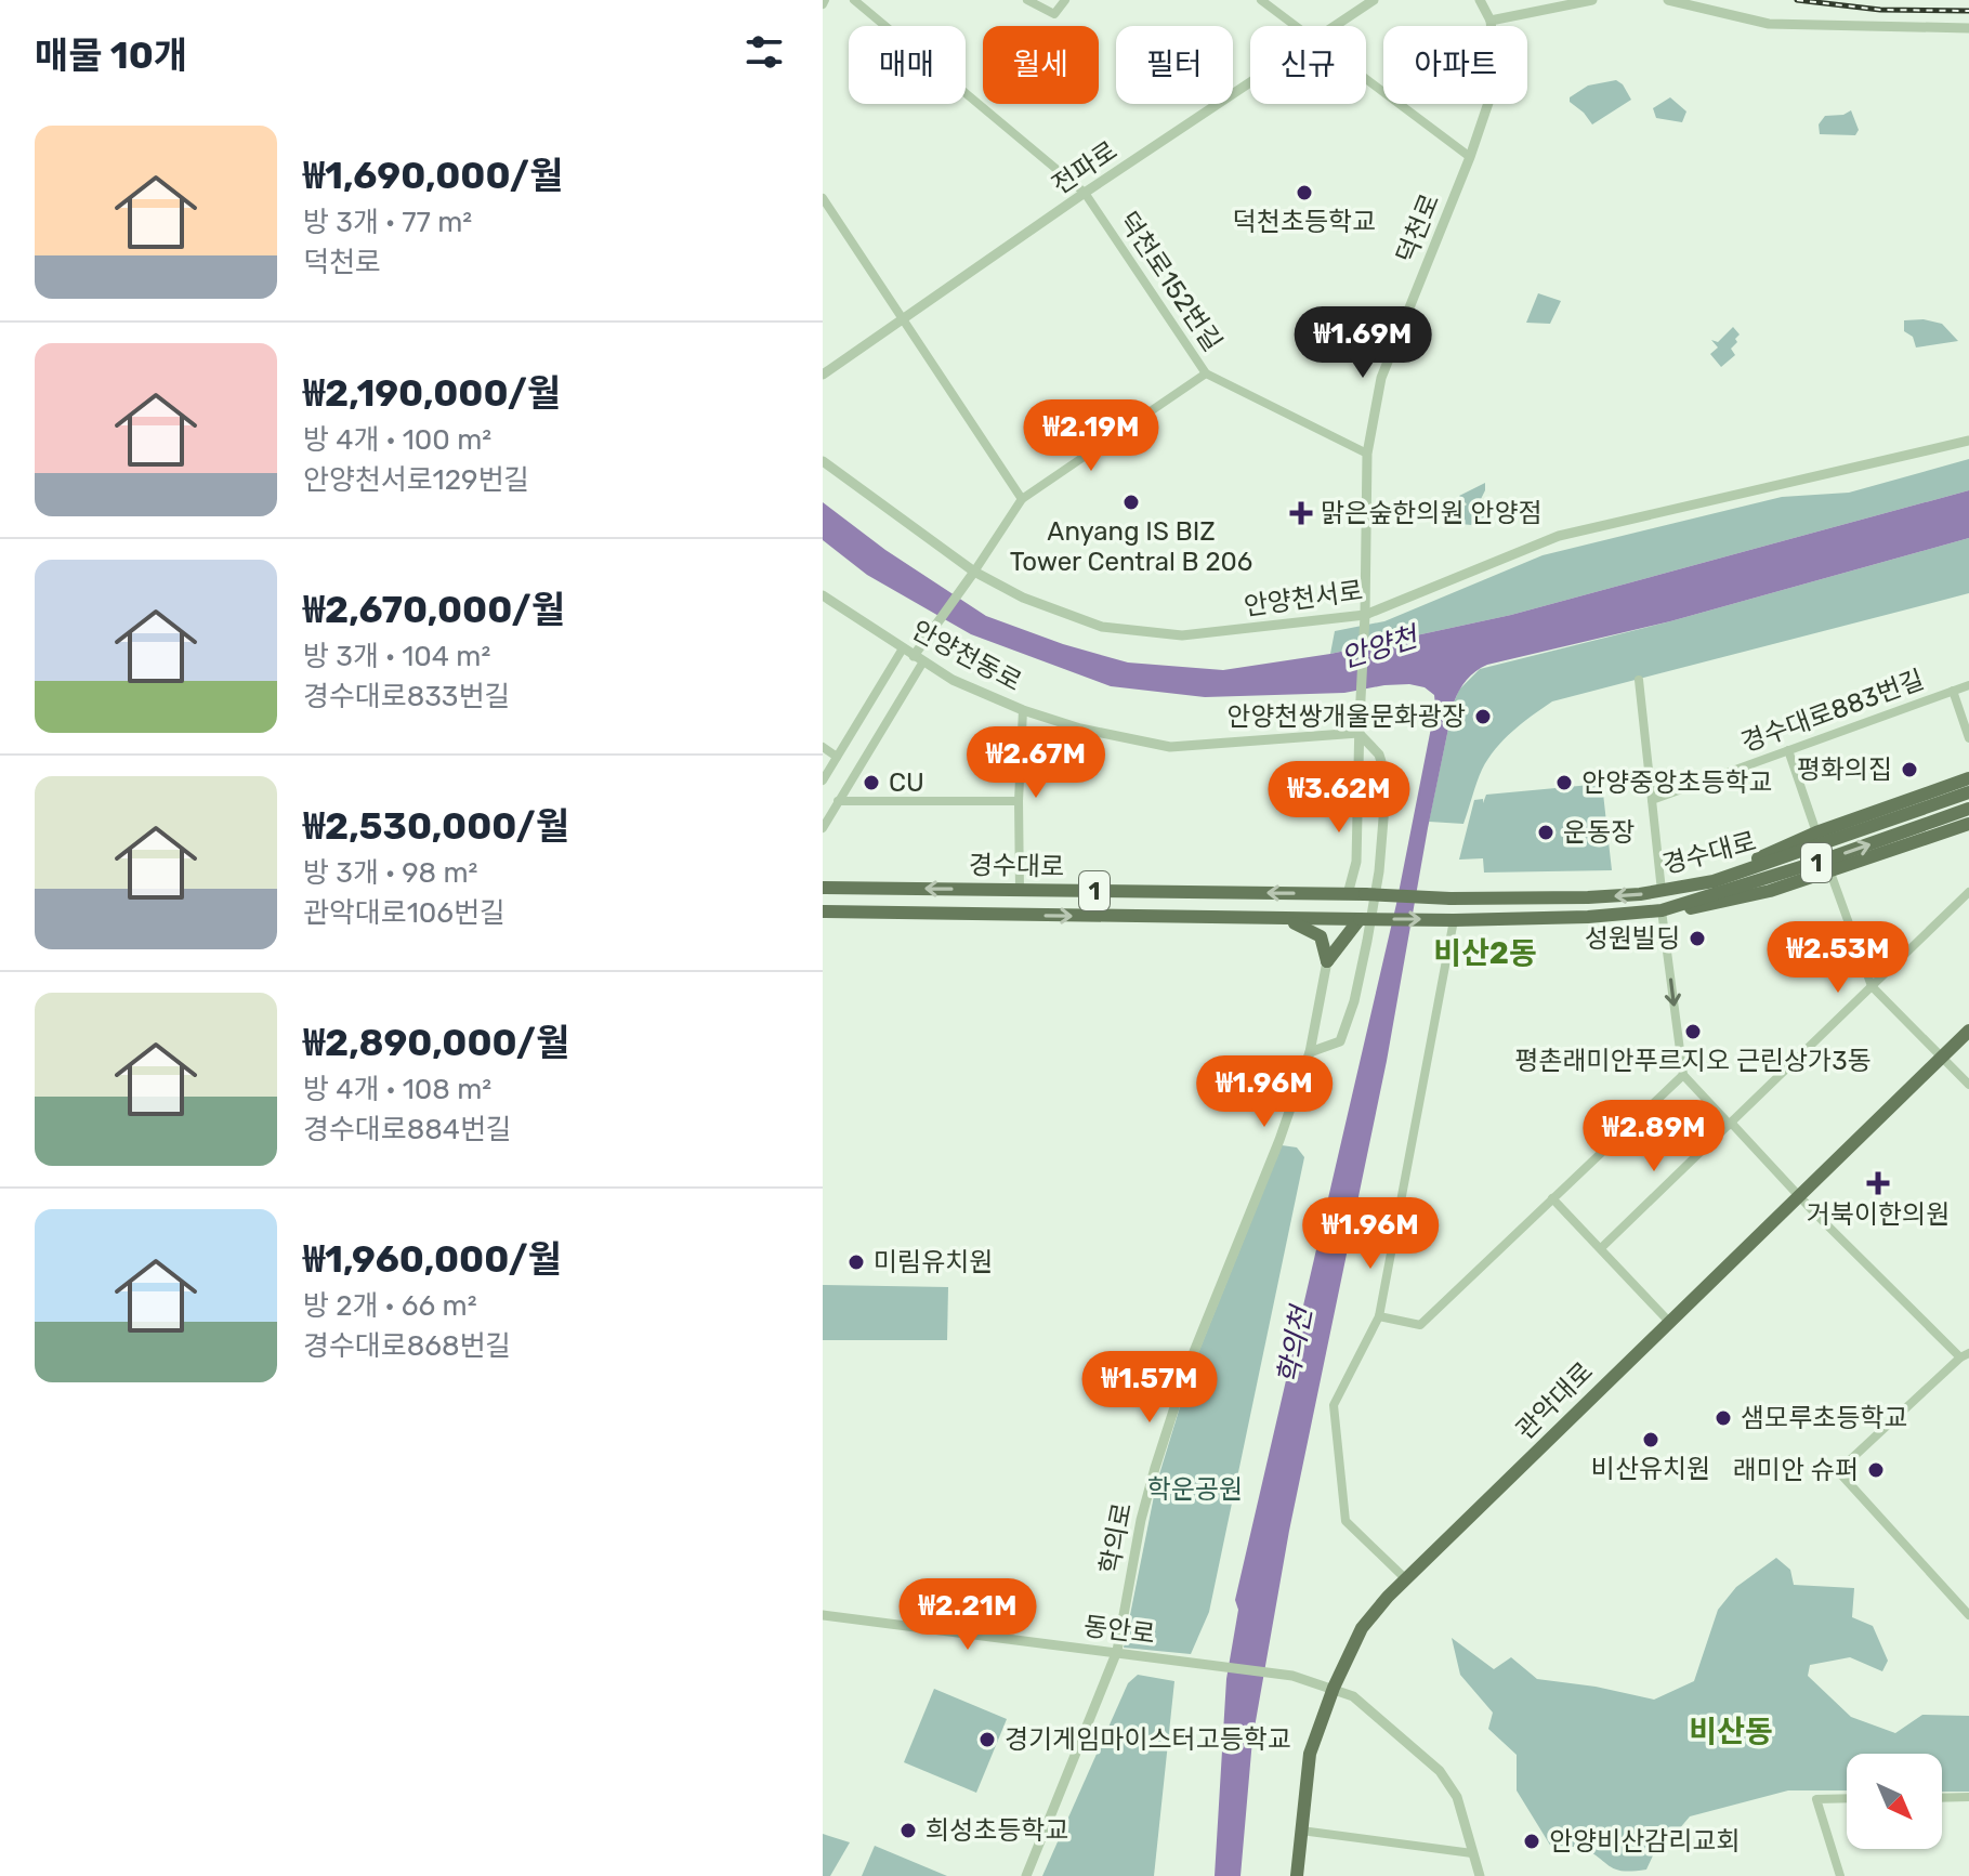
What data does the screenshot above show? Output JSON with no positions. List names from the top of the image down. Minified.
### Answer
{"streets":{"main road":["경수대로","1","관악대로"],"street":["전파로","덕천로","덕천로152번길","안양천서로","안양천동로","경수대로883번길","학의로","동안로"]},"crossings":[["전파로","덕천로152번길"],["덕천로","덕천로152번길"],["덕천로","안양천서로"],["덕천로","안양천동로"],["경수대로","1"],["관악대로","동안로"],["학의로","동안로"]],"districts":["비산2동","비산동"],"water":["안양천","학의천"],"parks":["학운공원"],"places":{"other":["덕천초등학교","Anyang IS BIZ Tower Central B 206","안양천쌍개울문화광장","평화의집","CU","안양중앙초등학교","운동장","성원빌딩","평촌래미안푸르지오 근린상가3동","미림유치원","샘모루초등학교","비산유치원","래미안 슈퍼","경기게임마이스터고등학교","희성초등학교","안양비산감리교회"],"health":["맑은숲한의원 안양점","거북이한의원"]},"north":"bottom right","page":{"heading":"매물 10개","chip":["매매","월세","필터","신규","아파트"],"list":[{"name":"₩1,690,000/월","note":"방 3개 · 77 m² · 덕천로"},{"name":"₩2,190,000/월","note":"방 4개 · 100 m² · 안양천서로129번길"},{"name":"₩2,670,000/월","note":"방 3개 · 104 m² · 경수대로833번길"},{"name":"₩2,530,000/월","note":"방 3개 · 98 m² · 관악대로106번길"},{"name":"₩2,890,000/월","note":"방 4개 · 108 m² · 경수대로884번길"},{"name":"₩1,960,000/월","note":"방 2개 · 66 m² · 경수대로868번길"}],"price":["₩1.69M","₩2.19M","₩2.67M","₩3.62M","₩2.53M","₩1.96M","₩2.89M","₩1.96M","₩1.57M","₩2.21M"]}}
